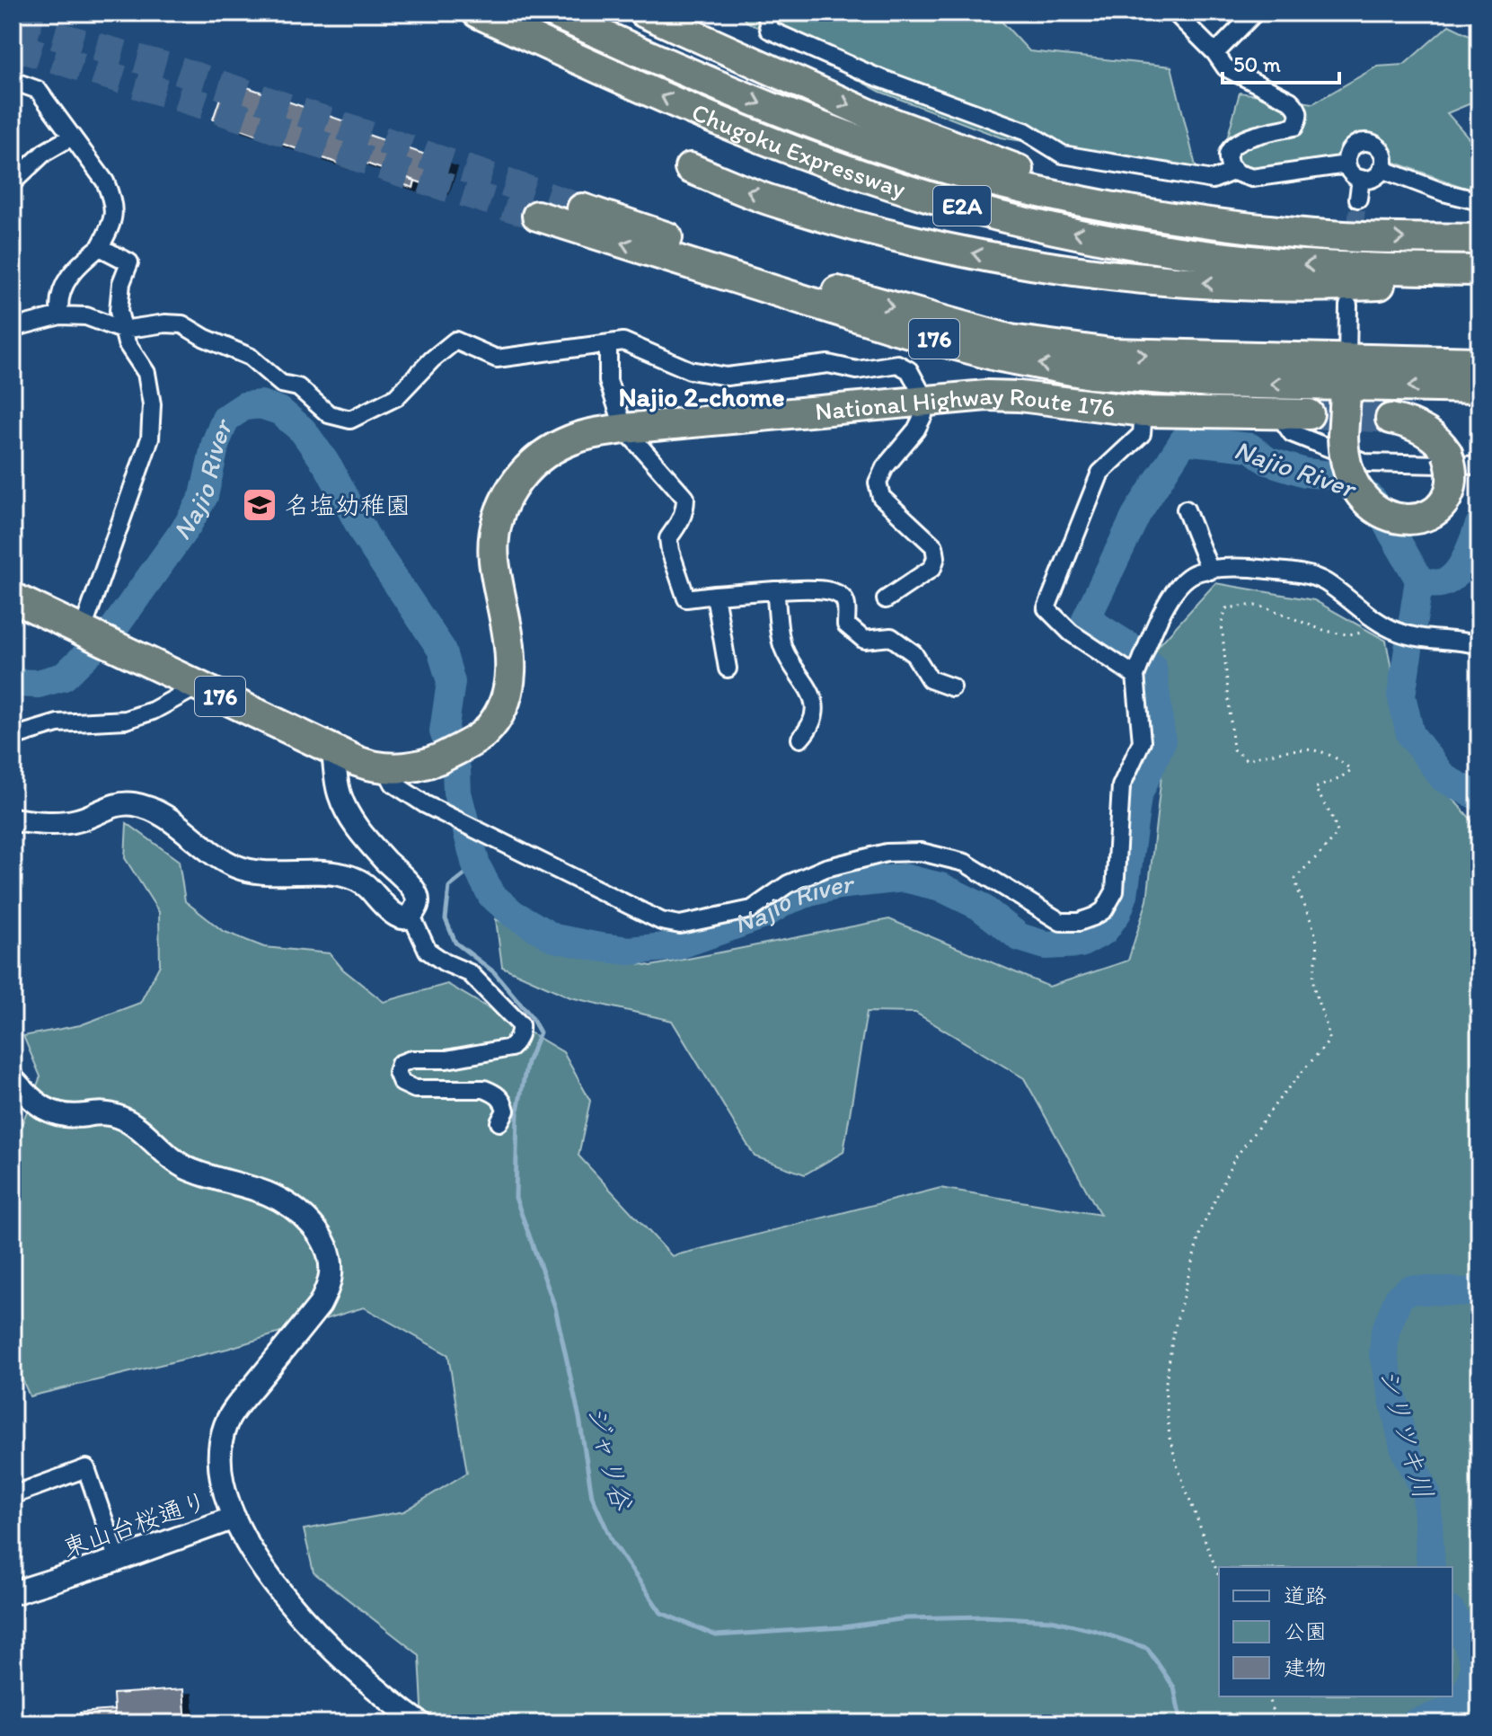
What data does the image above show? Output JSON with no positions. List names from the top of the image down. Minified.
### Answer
{"streets":{"highway":["Chugoku Expressway","E2A","176","National Highway Route 176"],"street":["東山台桜通り"]},"districts":["Najio 2-chome"],"water":["Najio River","シリツキ川","ジャリ谷"],"places":{"school or university":["名塩幼稚園"]},"legend":["道路","公園","建物"],"scale_bar":"50 m"}
